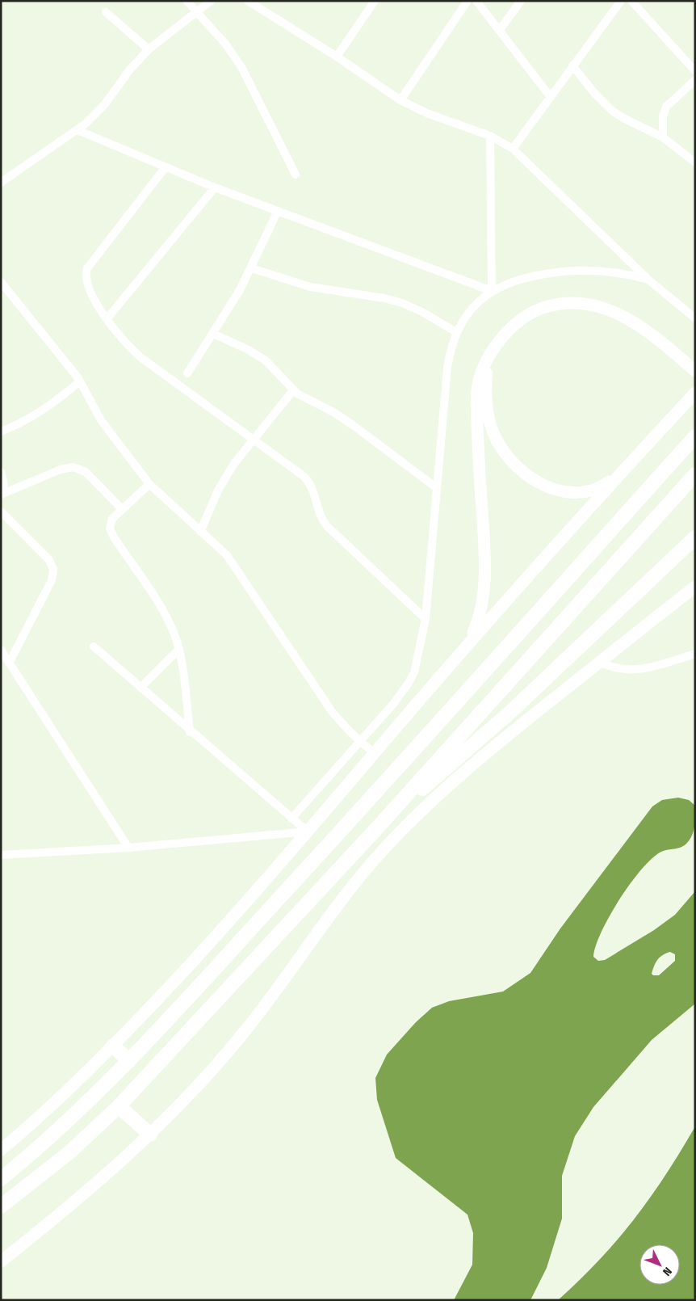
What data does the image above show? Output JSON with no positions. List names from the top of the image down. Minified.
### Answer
{"north":"bottom right"}
